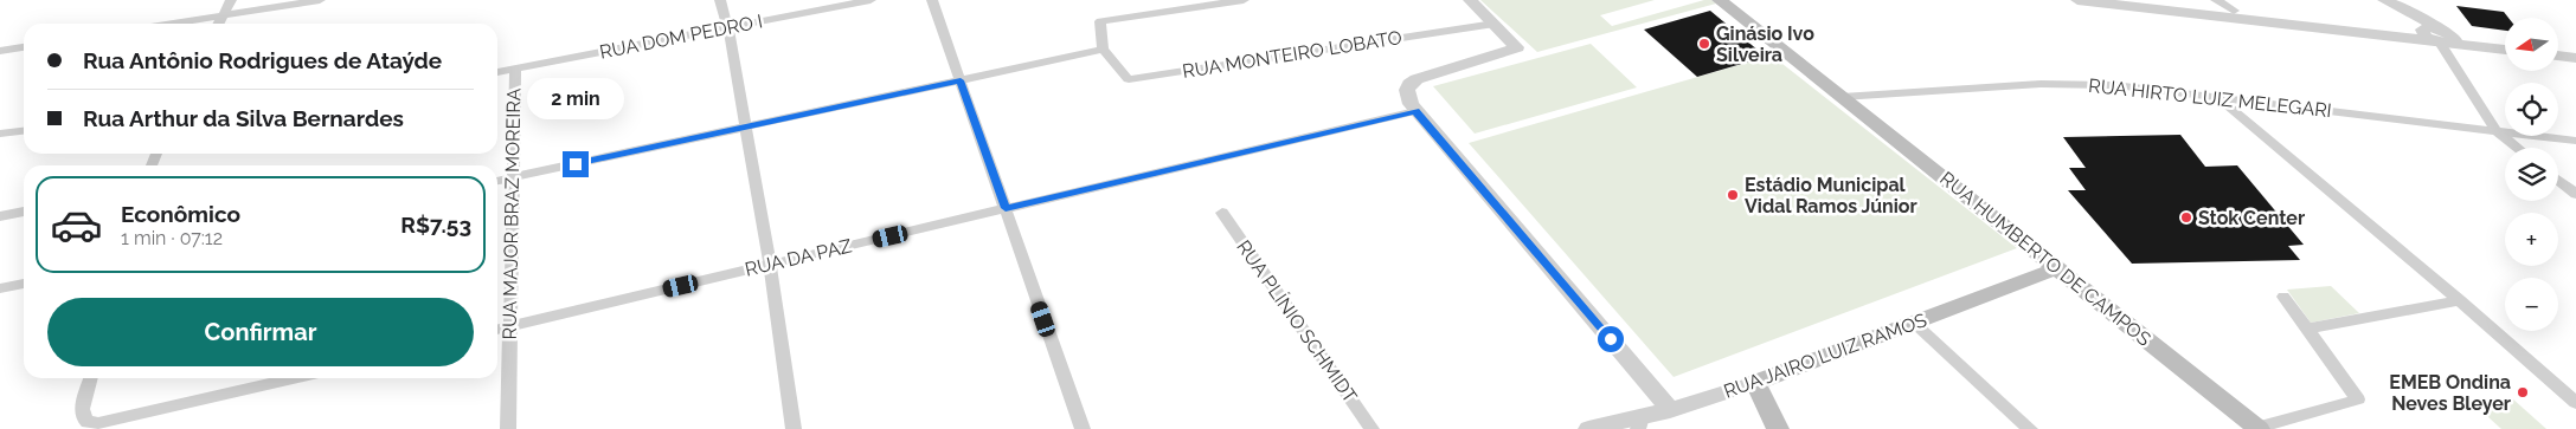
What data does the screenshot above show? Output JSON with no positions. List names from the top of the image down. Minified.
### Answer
{"streets":{"main road":["RUA HUMBERTO DE CAMPOS","RUA JAIRO LUIZ RAMOS"],"street":["RUA DOM PEDRO I","RUA MONTEIRO LOBATO","RUA HIRTO LUIZ MELEGARI","RUA MAJOR BRAZ MOREIRA","RUA DA PAZ","RUA PLÍNIO SCHMIDT"]},"crossings":[["RUA DOM PEDRO I","RUA MAJOR BRAZ MOREIRA"],["RUA HIRTO LUIZ MELEGARI","RUA HUMBERTO DE CAMPOS"],["RUA MAJOR BRAZ MOREIRA","RUA DA PAZ"],["RUA HUMBERTO DE CAMPOS","RUA JAIRO LUIZ RAMOS"]],"places":["Ginásio Ivo Silveira","Estádio Municipal Vidal Ramos Júnior","Stok Center","EMEB Ondina Neves Bleyer"],"north":"left","page":{"map_buttons":["+","−"],"banner":["Rua Antônio Rodrigues de Ataýde","Rua Arthur da Silva Bernardes"],"bubble":"2 min","list":[{"name":"Econômico","note":"1 min · 07:12","value":"R$7.53"}],"buttons":"Confirmar"}}
